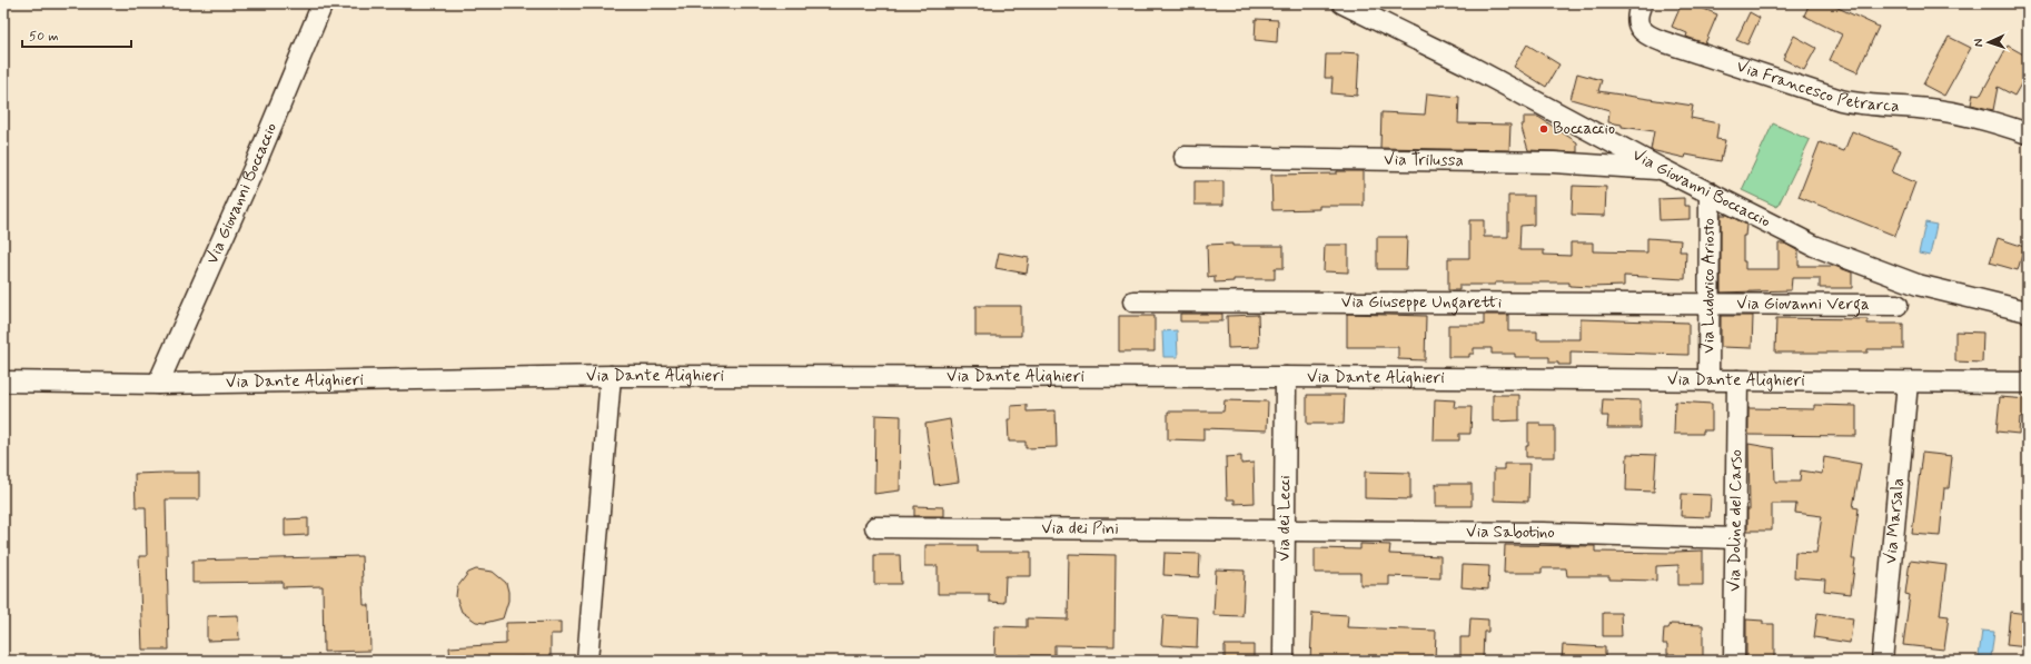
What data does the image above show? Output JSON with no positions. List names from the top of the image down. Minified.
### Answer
{"streets":{"street":["Via Francesco Petrarca","Via Trilussa","Via Giovanni Boccaccio","Via Ludovico Ariosto","Via Giuseppe Ungaretti","Via Giovanni Verga","Via Dante Alighieri","Via dei Lecci","Via Doline del Carso","Via Marsala","Via dei Pini","Via Sabotino"]},"crossings":[["Via Trilussa","Via Giovanni Boccaccio"],["Via Giovanni Boccaccio","Via Ludovico Ariosto"],["Via Giovanni Boccaccio","Via Dante Alighieri"],["Via Ludovico Ariosto","Via Giuseppe Ungaretti"],["Via Ludovico Ariosto","Via Giovanni Verga"],["Via Ludovico Ariosto","Via Dante Alighieri"],["Via Giuseppe Ungaretti","Via Giovanni Verga"],["Via Dante Alighieri","Via dei Lecci"],["Via Dante Alighieri","Via Doline del Carso"],["Via Dante Alighieri","Via Marsala"],["Via dei Lecci","Via dei Pini"],["Via dei Lecci","Via Sabotino"],["Via Doline del Carso","Via Sabotino"],["Via dei Pini","Via Sabotino"]],"places":["Boccaccio"],"scale_bar":"50 m","north":"left"}
